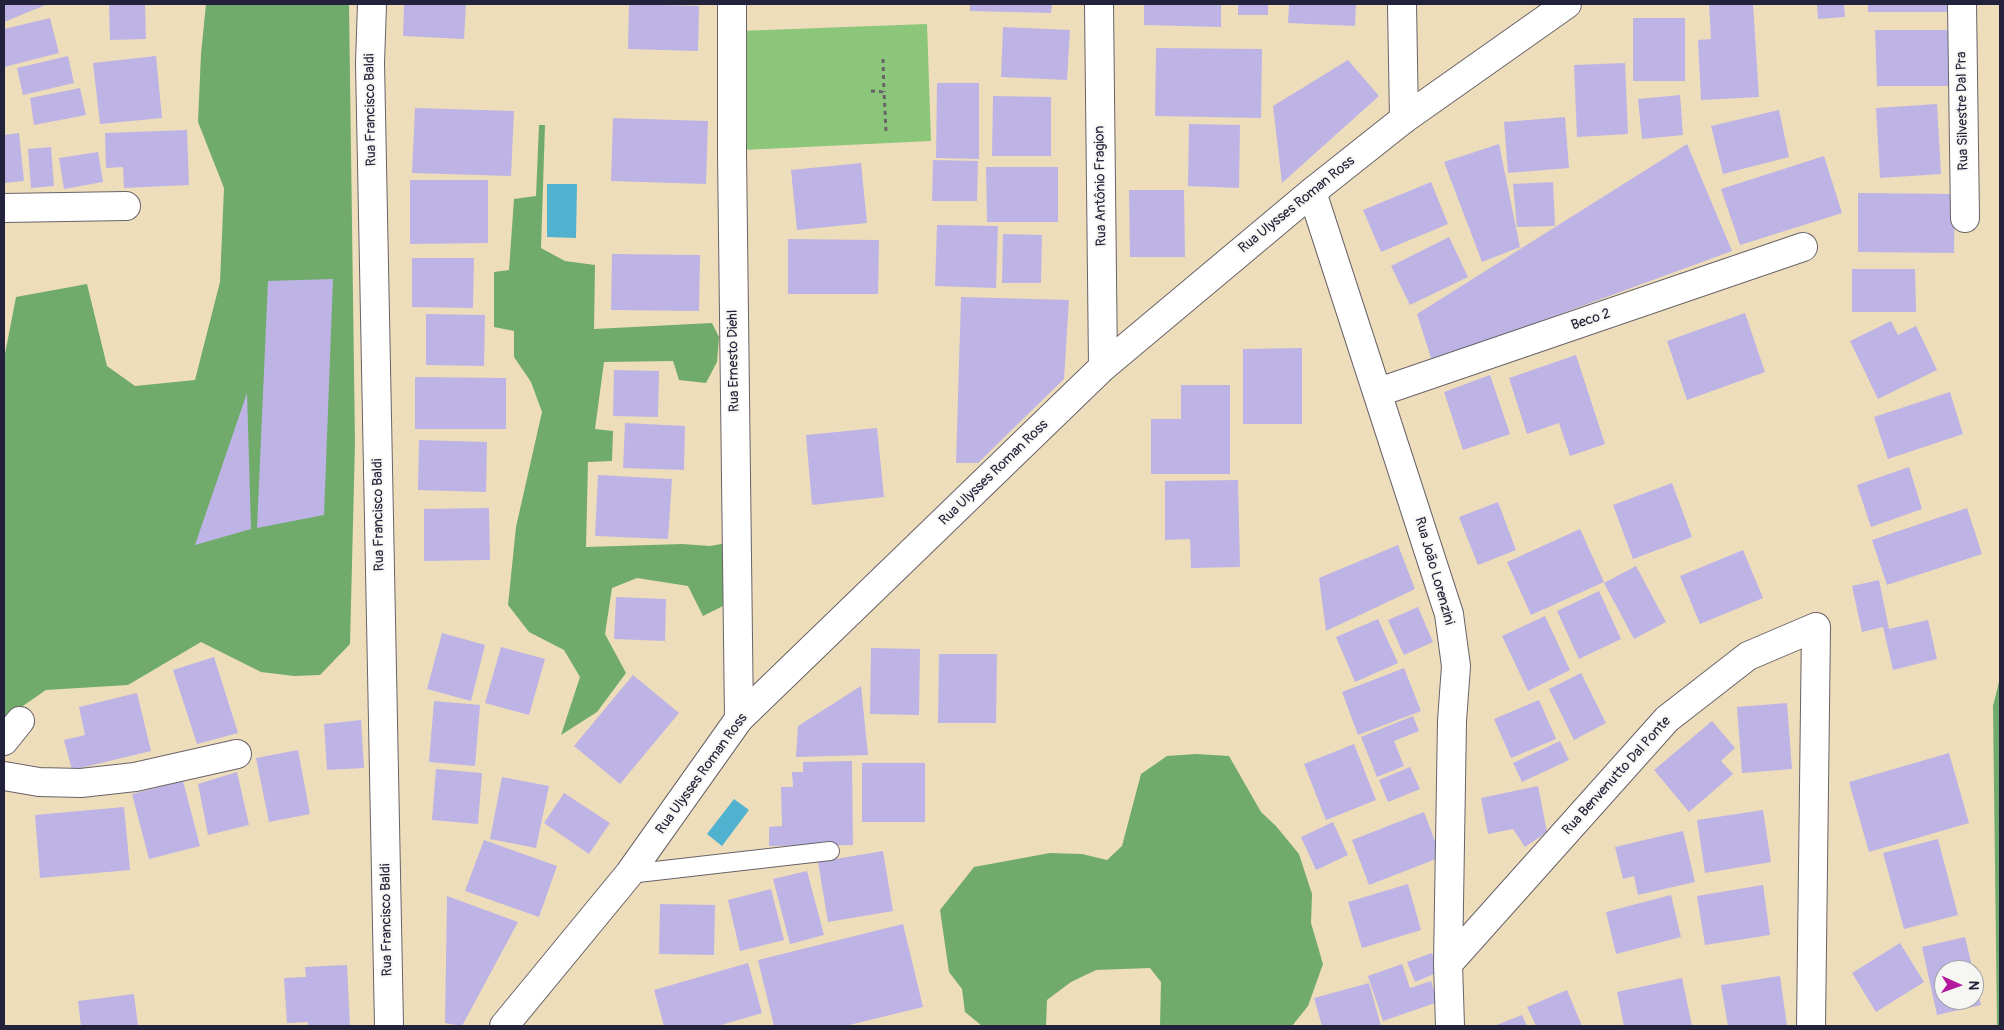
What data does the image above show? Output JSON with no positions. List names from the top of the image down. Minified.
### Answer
{"streets":{"street":["Rua Francisco Baldi","Rua Silvestre Dal Pra","Rua Antônio Fragion","Rua Ulysses Roman Ross","Beco 2","Rua Ernesto Diehl","Rua João Lorenzini","Rua Benvenutto Dal Ponte"]},"crossings":[["Rua Antônio Fragion","Rua Ulysses Roman Ross"],["Rua Ulysses Roman Ross","Rua Ernesto Diehl"],["Rua Ulysses Roman Ross","Rua João Lorenzini"],["Beco 2","Rua João Lorenzini"],["Rua João Lorenzini","Rua Benvenutto Dal Ponte"]],"north":"right"}
